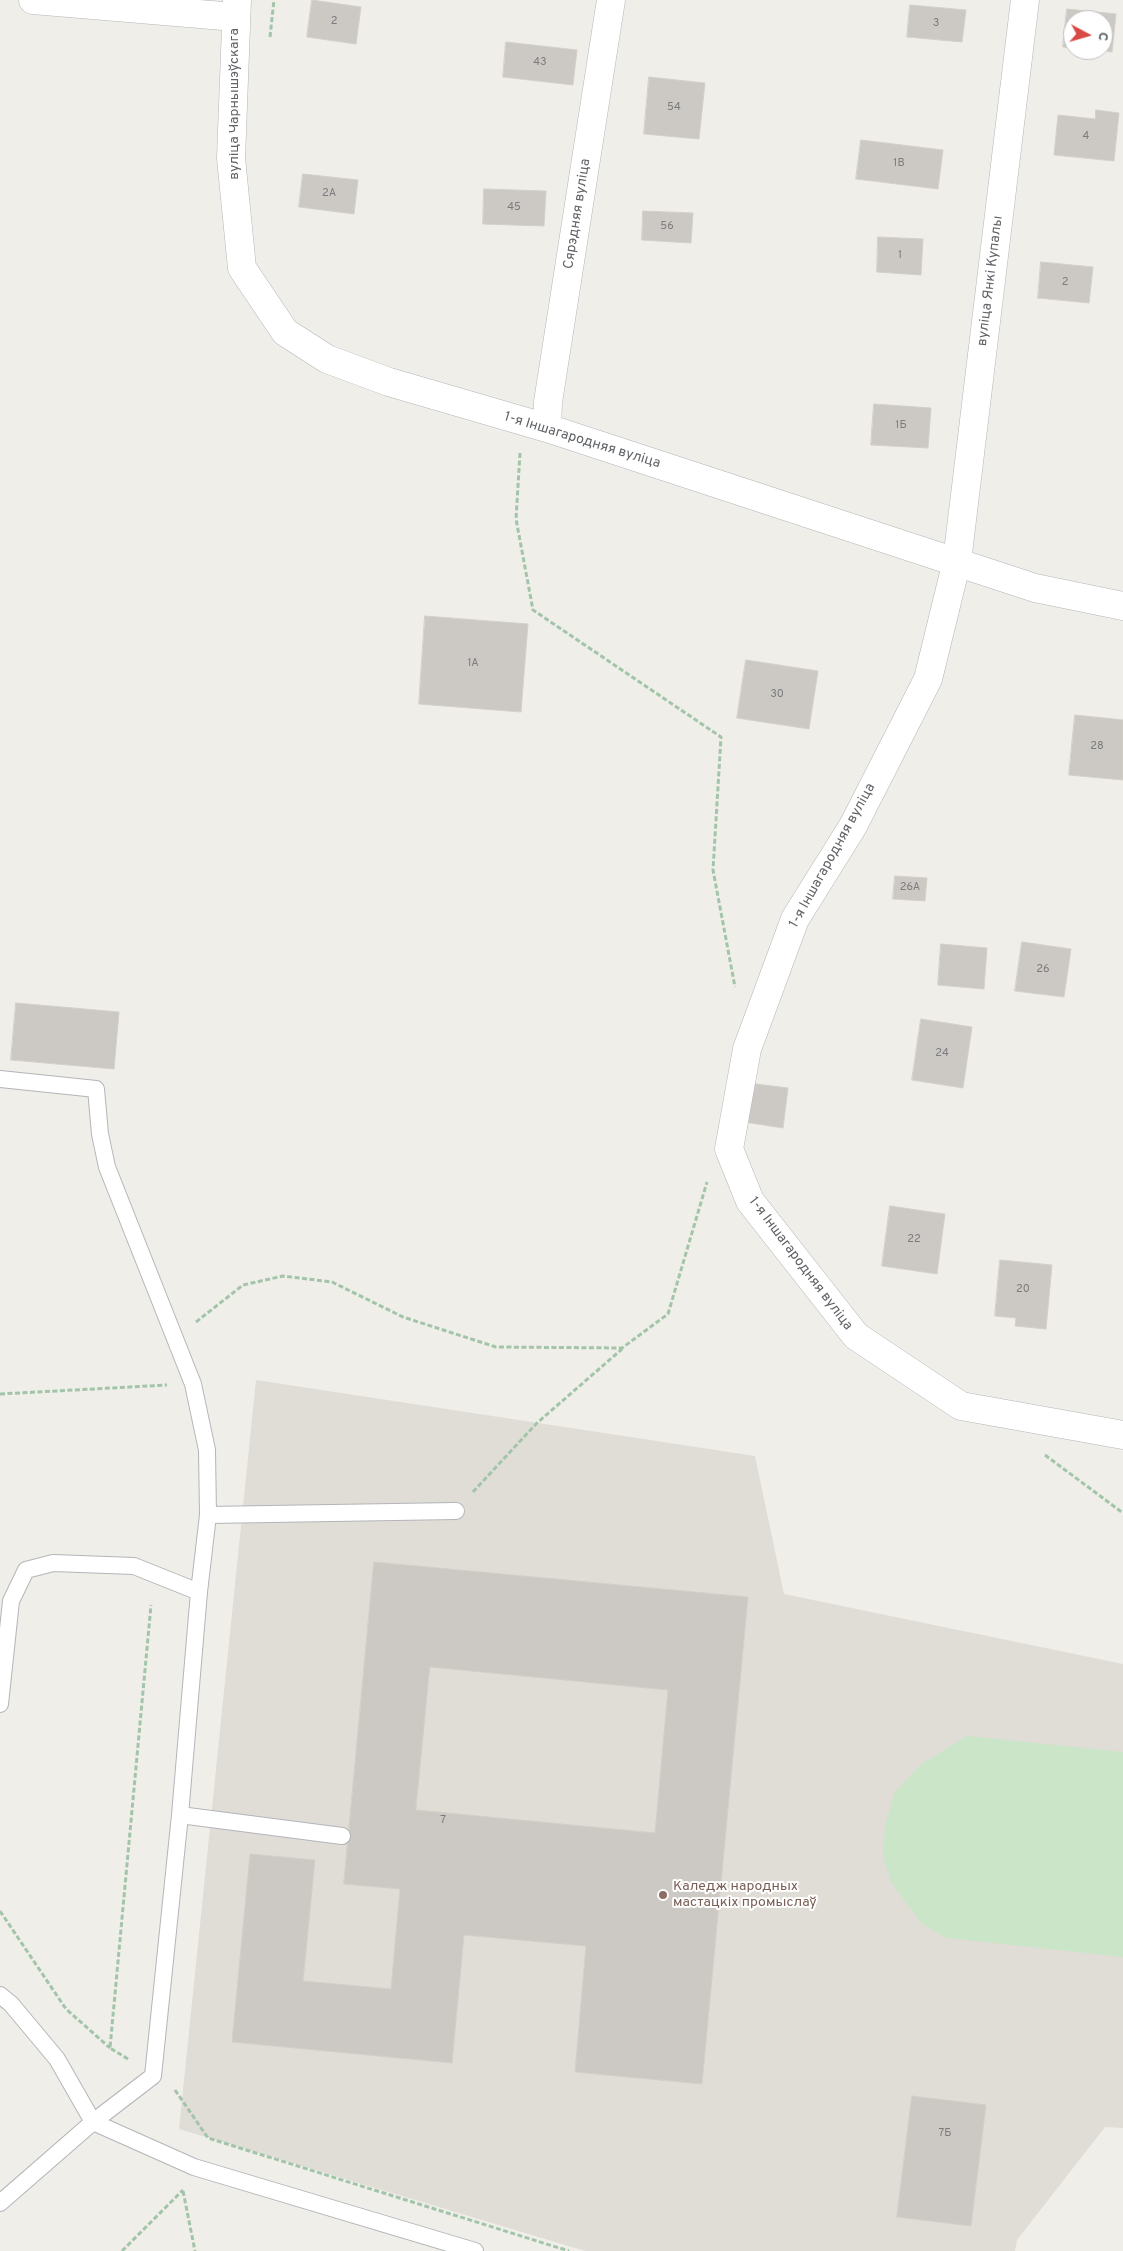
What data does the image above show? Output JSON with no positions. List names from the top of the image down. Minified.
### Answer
{"streets":{"street":["вуліца Чарнышэўскага","Сярэдняя вуліца","вуліца Янкі Купалы","1-я Іншагародняя вуліца"]},"crossings":[["вуліца Чарнышэўскага","1-я Іншагародняя вуліца"],["Сярэдняя вуліца","1-я Іншагародняя вуліца"],["вуліца Янкі Купалы","1-я Іншагародняя вуліца"]],"places":["Каледж народных мастацкіх промыслаў"],"house_numbers":["2","3","43","54","4","1В","2А","45","56","1","2","1Б","1А","30","28","26А","26","24","22","20","7","7Б"],"north":"right"}
